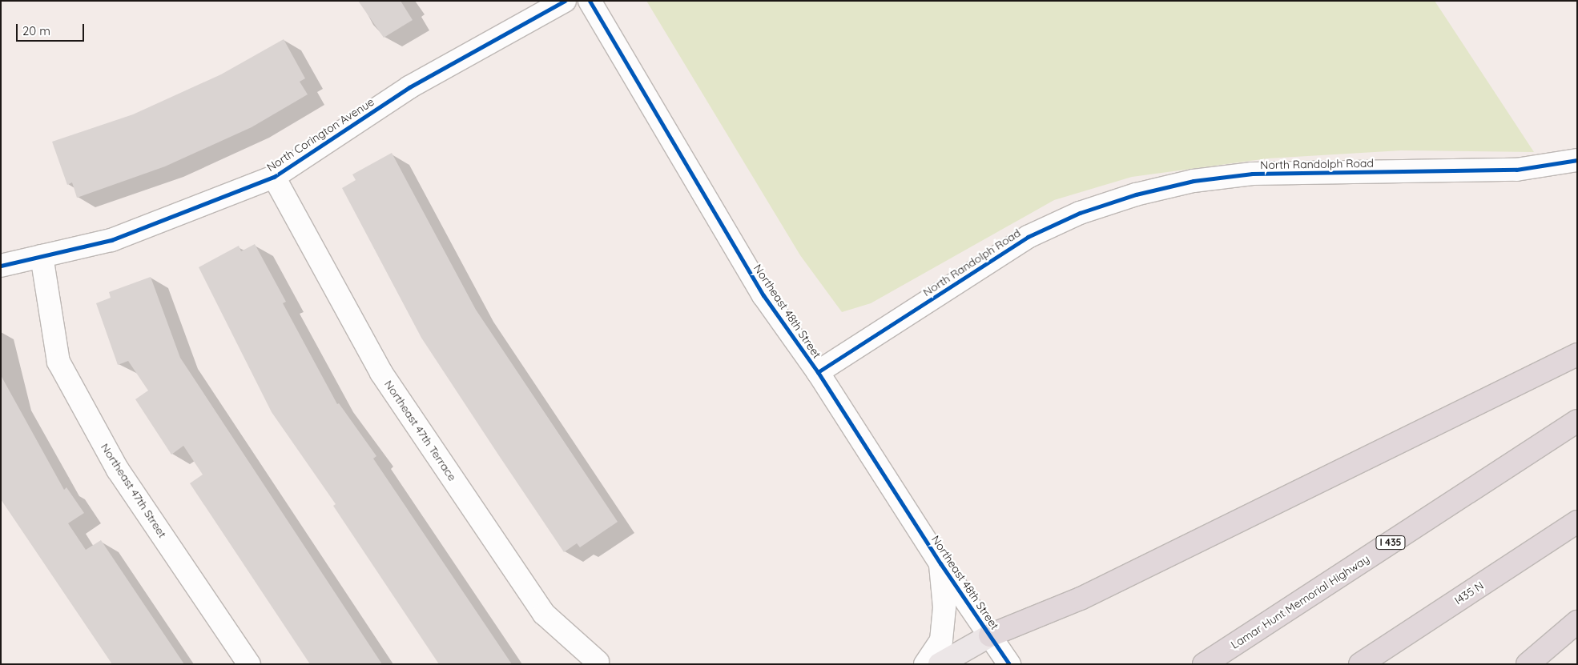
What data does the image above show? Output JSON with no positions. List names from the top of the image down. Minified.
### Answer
{"streets":{"highway":["I 435","I435 N","Lamar Hunt Memorial Highway"],"street":["North Corington Avenue","North Randolph Road","Northeast 48th Street","Northeast 47th Terrace","Northeast 47th Street"]},"crossings":[["North Corington Avenue","Northeast 47th Terrace"],["North Corington Avenue","Northeast 47th Street"],["North Randolph Road","Northeast 48th Street"]],"scale_bar":"20 m"}
